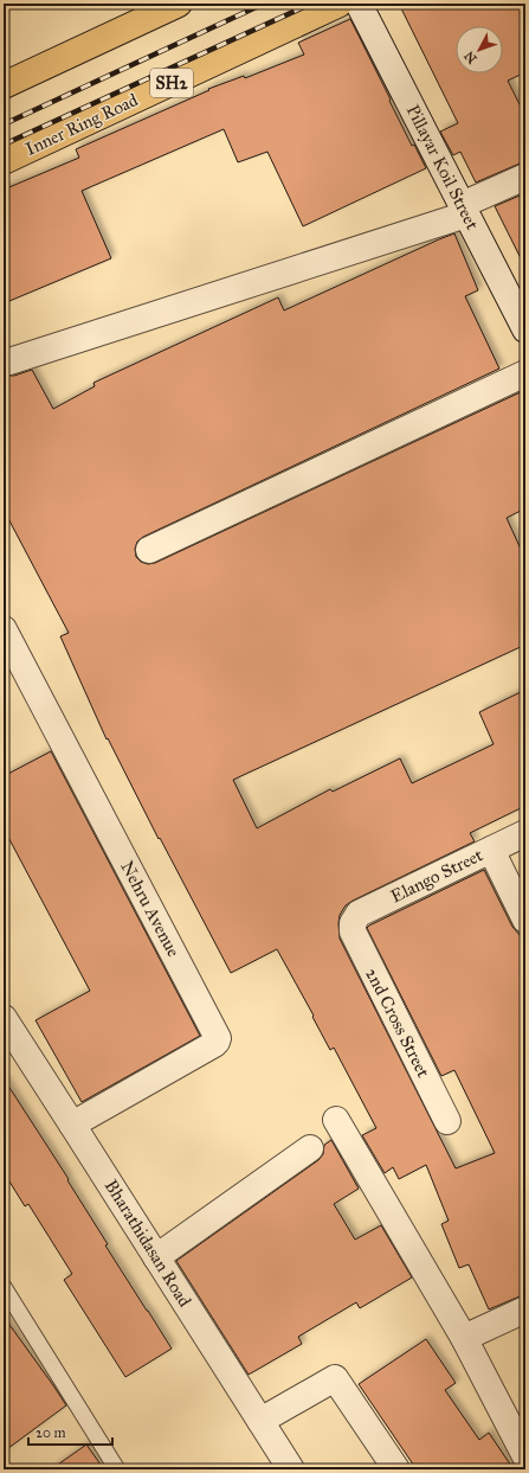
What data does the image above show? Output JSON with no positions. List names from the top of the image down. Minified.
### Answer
{"streets":{"main road":["SH2","Inner Ring Road"],"street":["Pillayar Koil Street","Elango Street","Nehru Avenue","2nd Cross Street","Bharathidasan Road"]},"crossings":[["Elango Street","2nd Cross Street"],["Nehru Avenue","Bharathidasan Road"]],"scale_bar":"20 m","north":"bottom left"}
